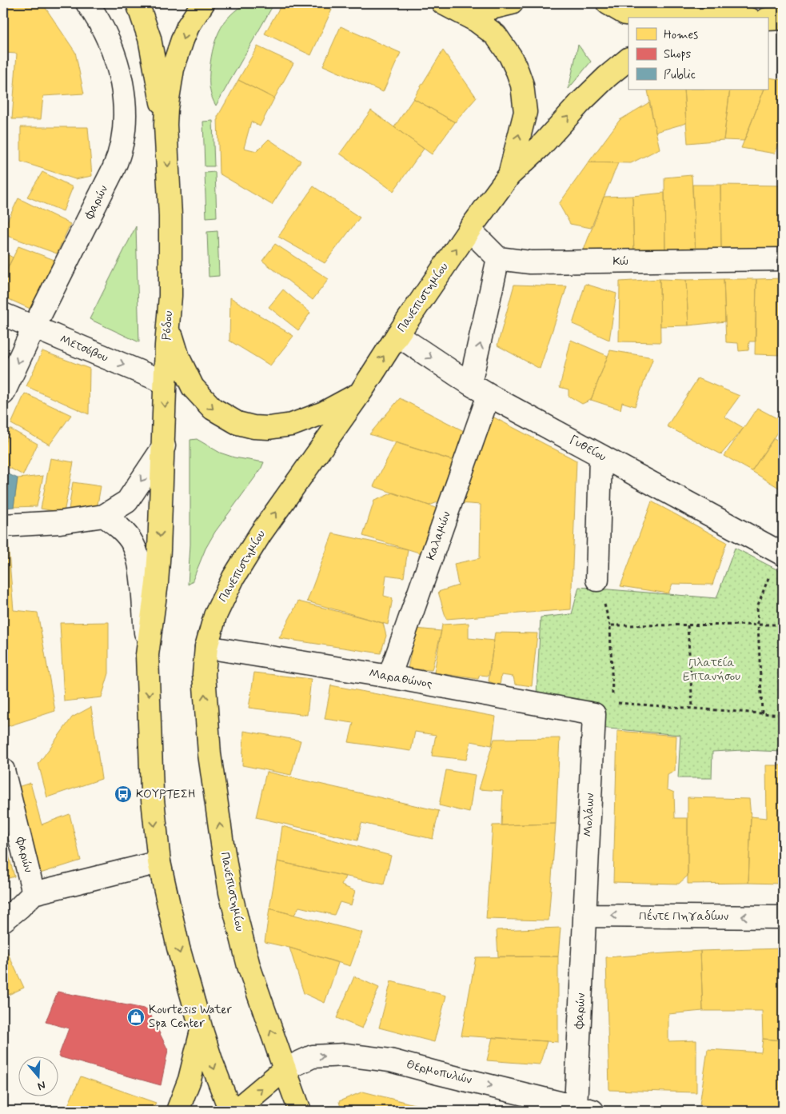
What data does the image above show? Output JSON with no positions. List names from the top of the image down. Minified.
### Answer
{"streets":{"main road":["Πανεπιστημίου","Ρόδου"],"street":["Φαρών","Κώ","Μετσόβου","Γυθείου","Καλαμών","Μαραθώνος","Μολάων","Πέντε Πηγαδίων","Θερμοπυλών"]},"crossings":[["Φαρών","Μετσόβου"],["Φαρών","Μολάων"],["Φαρών","Πέντε Πηγαδίων"],["Φαρών","Θερμοπυλών"],["Κώ","Καλαμών"],["Πανεπιστημίου","Γυθείου"],["Πανεπιστημίου","Μαραθώνος"],["Πανεπιστημίου","Θερμοπυλών"],["Ρόδου","Μετσόβου"],["Γυθείου","Καλαμών"],["Καλαμών","Μαραθώνος"],["Μαραθώνος","Μολάων"],["Μολάων","Πέντε Πηγαδίων"]],"one_way":["Ρόδου","Μετσόβου","Πέντε Πηγαδίων","Θερμοπυλών"],"parks":["Πλατεία Επτανήσου"],"places":{"bus stop":["ΚΟΥΡΤΕΣΗ"],"shop":["Kourtesis Water Spa Center"]},"legend":["Homes","Shops","Public"],"north":"bottom"}
